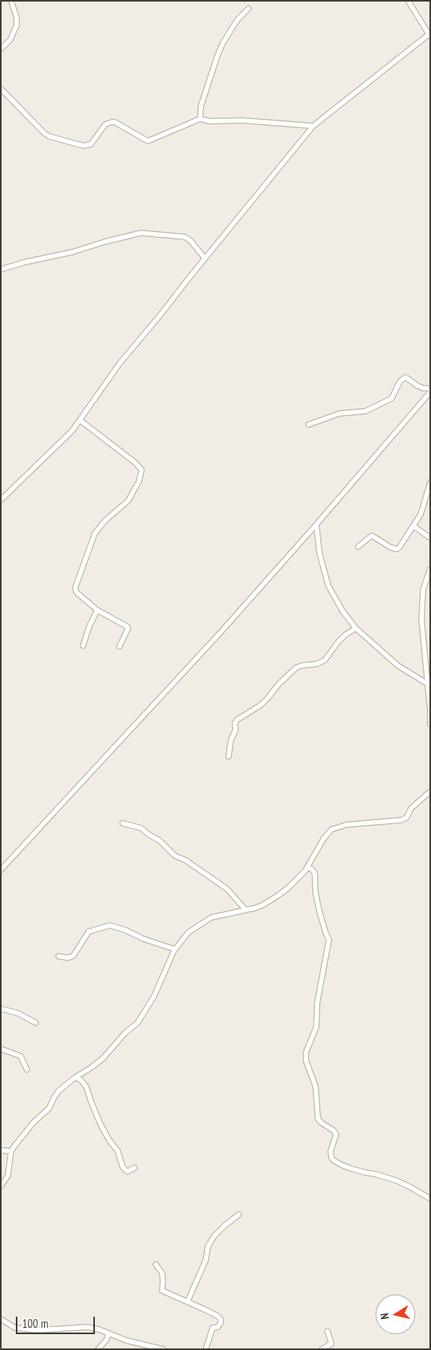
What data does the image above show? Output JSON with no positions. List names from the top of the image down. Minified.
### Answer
{"scale_bar":"100 m","north":"left"}
